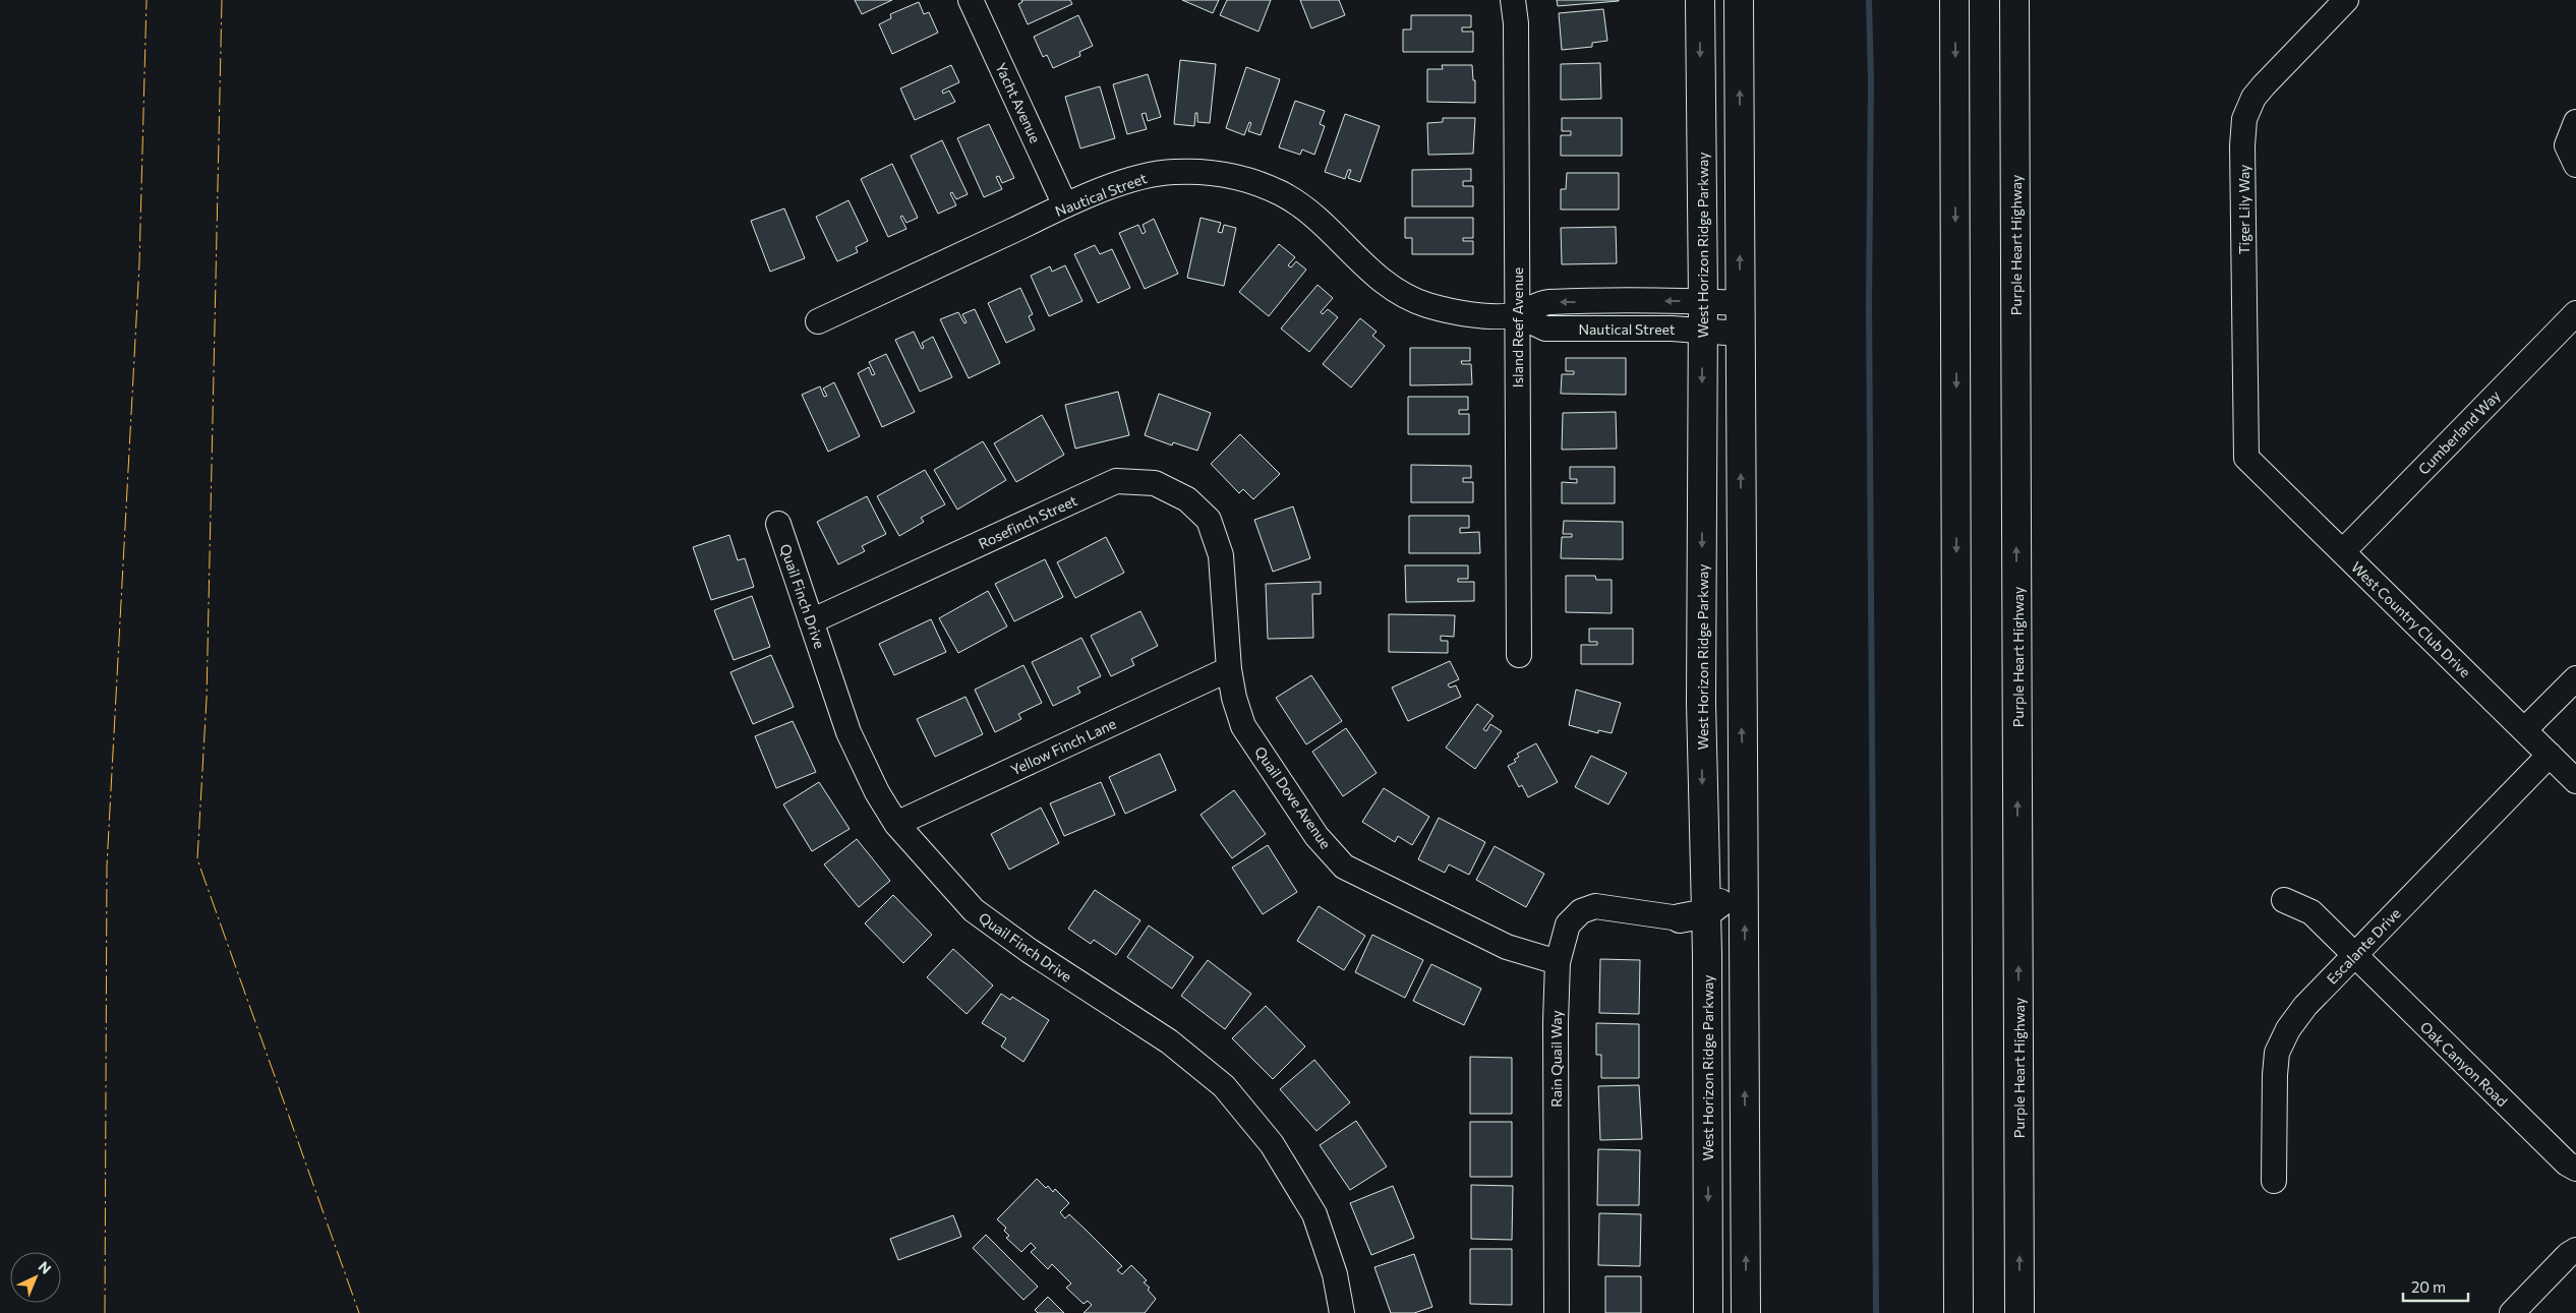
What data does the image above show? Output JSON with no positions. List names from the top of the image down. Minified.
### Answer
{"streets":{"main road":["West Horizon Ridge Parkway","Purple Heart Highway"],"street":["Yacht Avenue","Nautical Street","Tiger Lily Way","Island Reef Avenue","Cumberland Way","Rosefinch Street","Quail Finch Drive","West Country Club Drive","Yellow Finch Lane","Quail Dove Avenue","Escalante Drive","Rain Quail Way","Oak Canyon Road"]},"crossings":[["Yacht Avenue","Nautical Street"],["Nautical Street","West Horizon Ridge Parkway"],["Nautical Street","Island Reef Avenue"],["Tiger Lily Way","West Country Club Drive"],["West Horizon Ridge Parkway","Rain Quail Way"],["Cumberland Way","West Country Club Drive"],["Rosefinch Street","Quail Finch Drive"],["Rosefinch Street","Quail Dove Avenue"],["Quail Finch Drive","Yellow Finch Lane"],["West Country Club Drive","Escalante Drive"],["Yellow Finch Lane","Quail Dove Avenue"],["Quail Dove Avenue","Rain Quail Way"],["Escalante Drive","Oak Canyon Road"]],"scale_bar":"20 m","north":"top right"}
